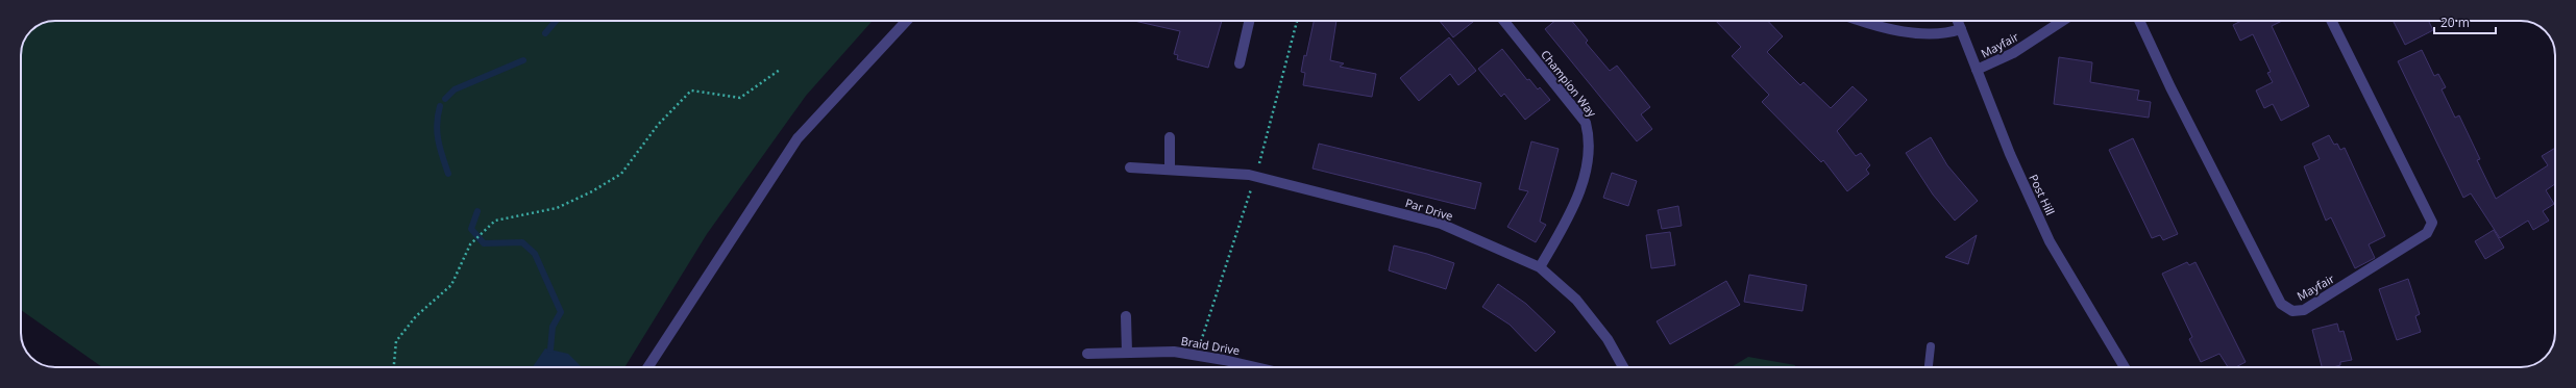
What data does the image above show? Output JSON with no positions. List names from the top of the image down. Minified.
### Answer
{"streets":{"street":["Mayfair","Champion Way","Post Hill","Par Drive","Braid Drive"]},"crossings":[["Mayfair","Post Hill"],["Champion Way","Par Drive"]],"scale_bar":"20 m"}
